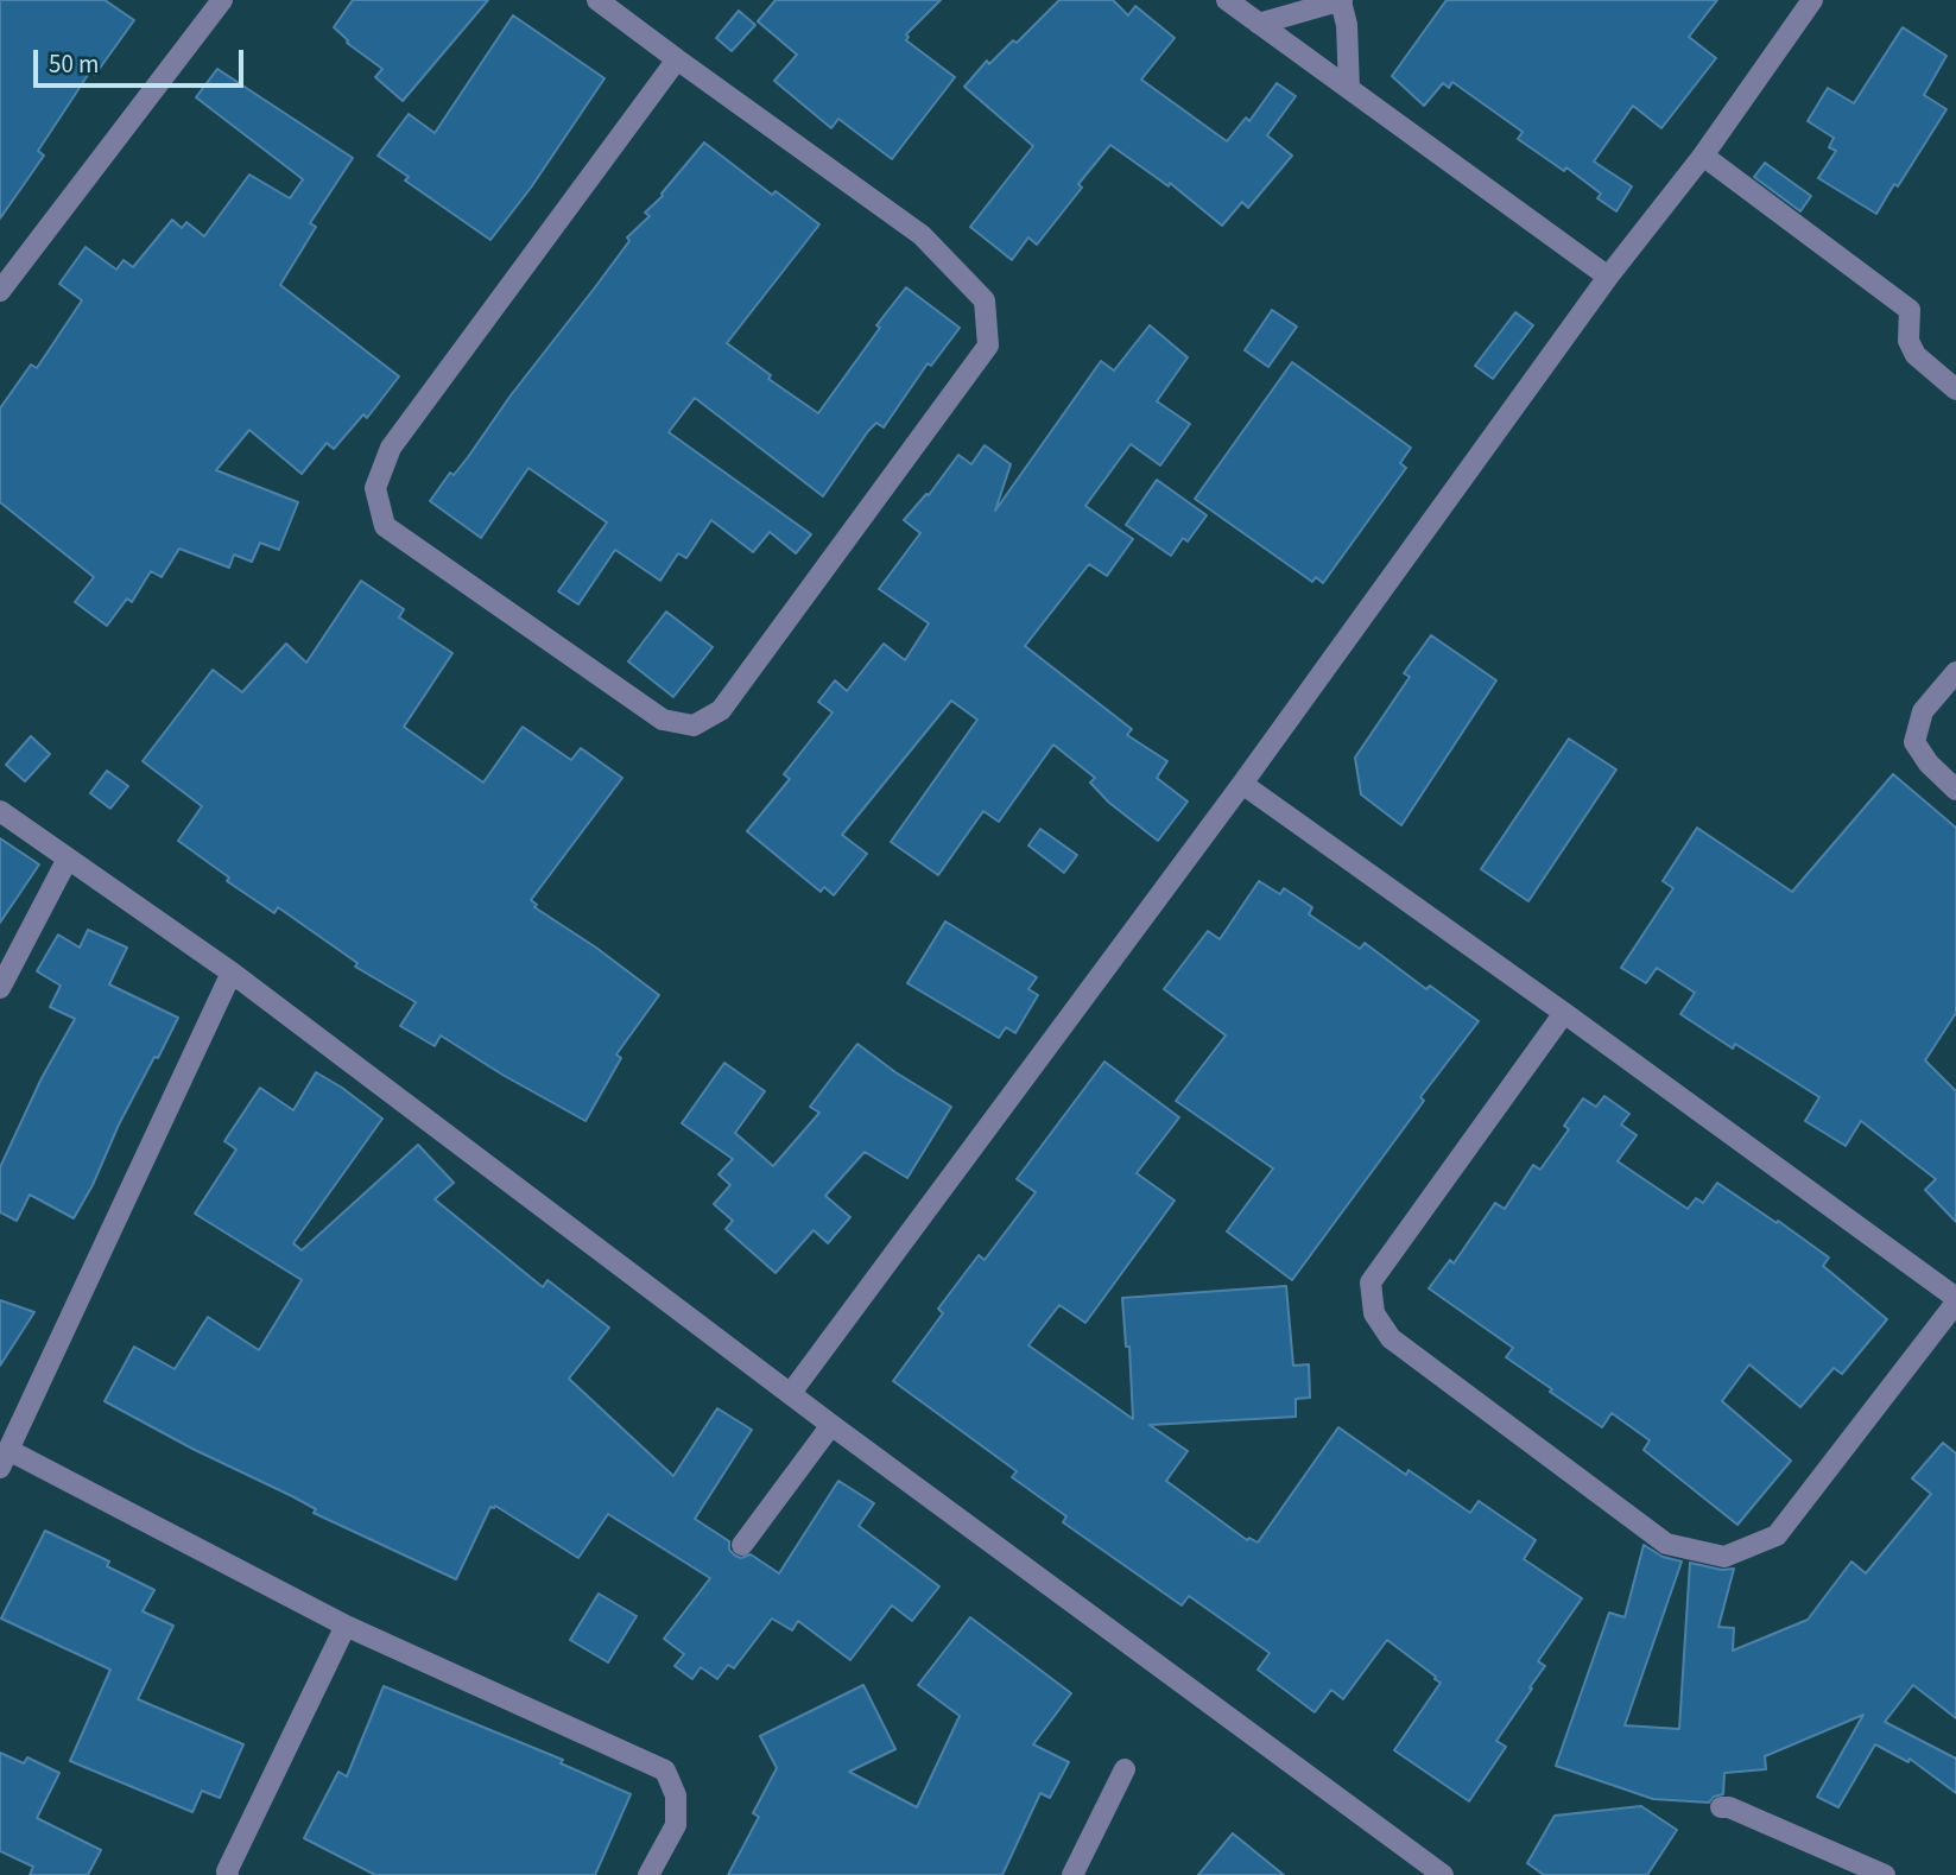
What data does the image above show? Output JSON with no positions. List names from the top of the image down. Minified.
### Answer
{"scale_bar":"50 m"}
